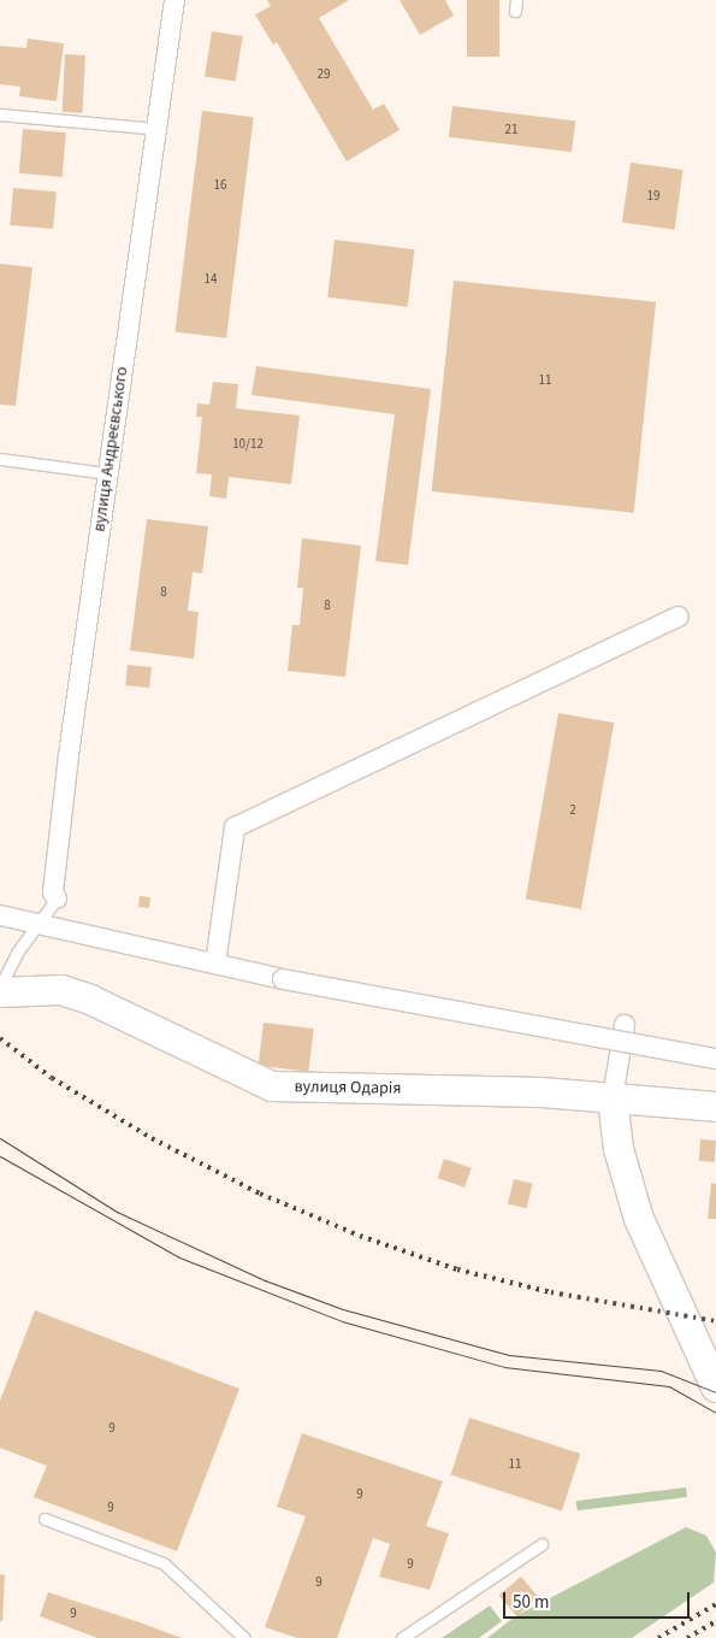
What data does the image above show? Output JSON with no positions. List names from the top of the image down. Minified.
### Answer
{"streets":{"street":["вулиця Андреєвського","вулиця Одарія"]},"house_numbers":["29","21","16","19","14","11","10/12","8","8","2","9","11","9","9","9","9","9"],"scale_bar":"50 m"}
